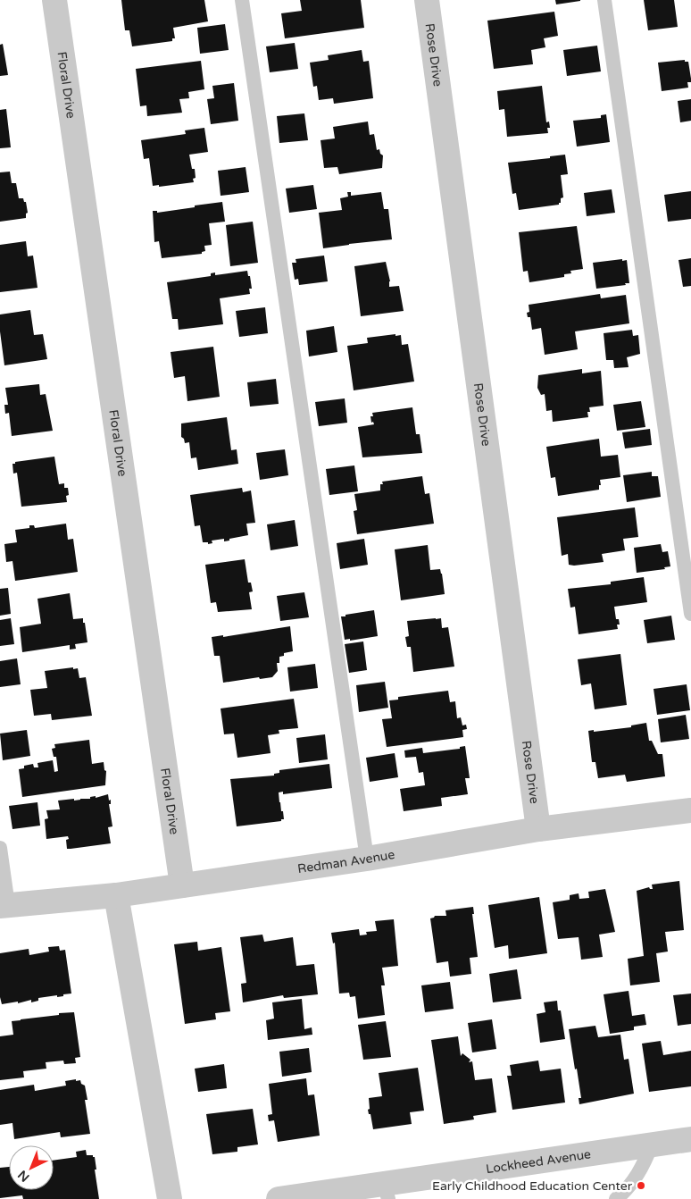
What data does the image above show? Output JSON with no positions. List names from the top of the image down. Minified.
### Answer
{"streets":{"street":["Rose Drive","Floral Drive","Redman Avenue","Lockheed Avenue"]},"crossings":[["Rose Drive","Redman Avenue"],["Floral Drive","Redman Avenue"]],"places":["Early Childhood Education Center"],"north":"bottom left"}
